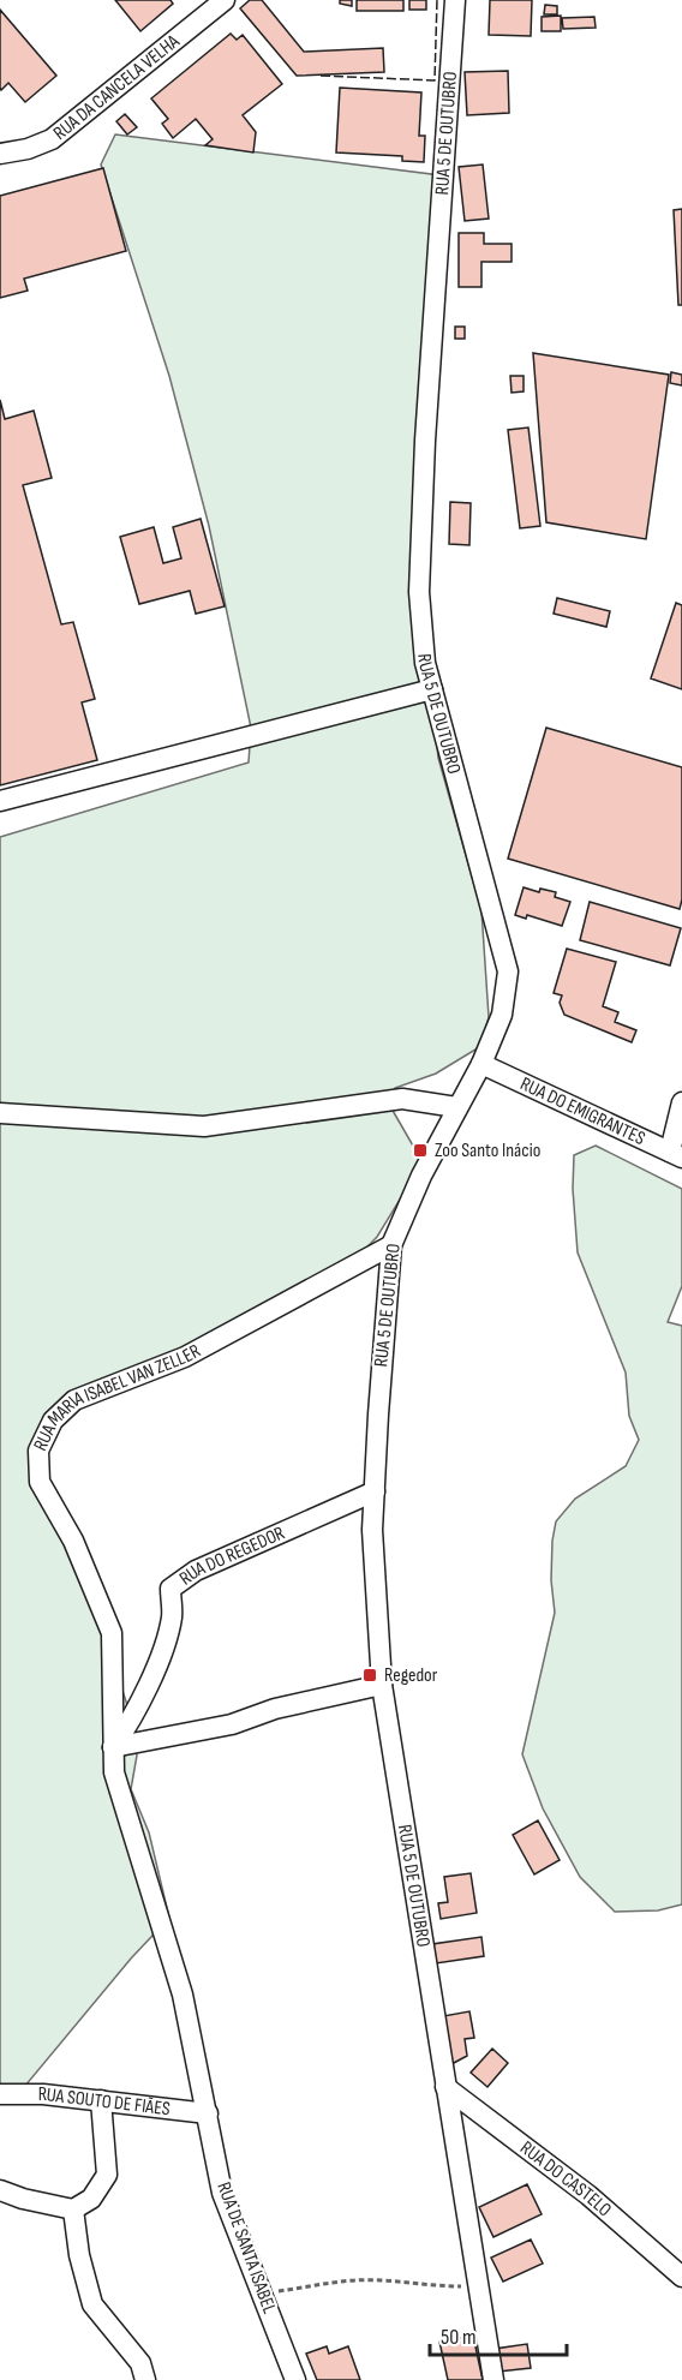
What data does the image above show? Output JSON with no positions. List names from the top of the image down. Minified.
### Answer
{"streets":{"street":["RUA DA CANCELA VELHA","RUA 5 DE OUTUBRO","RUA DO EMIGRANTES","RUA MARIA ISABEL VAN ZELLER","RUA DO REGEDOR","RUA SOUTO DE FIÃES","RUA DO CASTELO","RUA DE SANTA ISABEL"]},"crossings":[["RUA 5 DE OUTUBRO","RUA DO EMIGRANTES"],["RUA 5 DE OUTUBRO","RUA MARIA ISABEL VAN ZELLER"],["RUA 5 DE OUTUBRO","RUA DO REGEDOR"],["RUA 5 DE OUTUBRO","RUA DO CASTELO"],["RUA MARIA ISABEL VAN ZELLER","RUA DO REGEDOR"],["RUA MARIA ISABEL VAN ZELLER","RUA SOUTO DE FIÃES"],["RUA MARIA ISABEL VAN ZELLER","RUA DE SANTA ISABEL"],["RUA SOUTO DE FIÃES","RUA DE SANTA ISABEL"]],"places":{"transit":["Zoo Santo Inácio","Regedor"]},"scale_bar":"50 m"}
